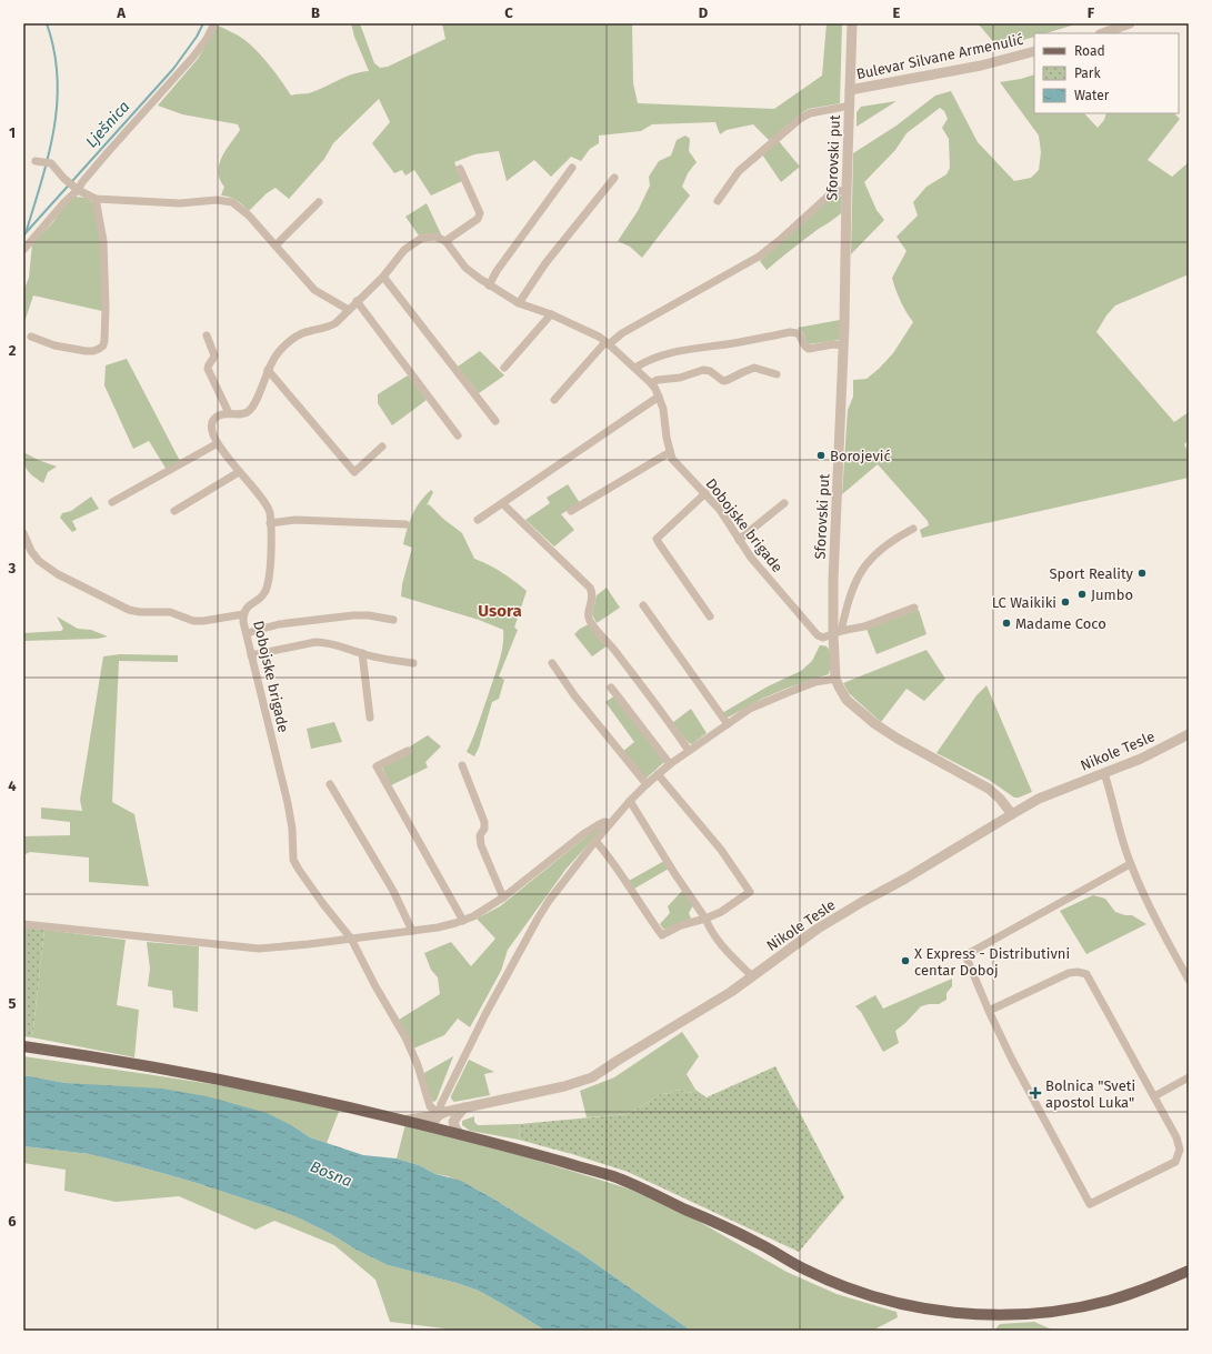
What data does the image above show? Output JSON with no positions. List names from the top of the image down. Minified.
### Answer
{"streets":{"street":["Bulevar Silvane Armenulić","Sforovski put","Dobojske brigade","Nikole Tesle"]},"crossings":[["Bulevar Silvane Armenulić","Sforovski put"],["Sforovski put","Dobojske brigade"],["Sforovski put","Nikole Tesle"],["Dobojske brigade","Nikole Tesle"]],"districts":["Usora"],"water":["Lješnica","Bosna"],"places":{"other":["Borojević","Sport Reality","Jumbo","LC Waikiki","Madame Coco","X Express - Distributivni centar Doboj"],"health":["Bolnica \"Sveti apostol Luka\""]},"legend":["Road","Park","Water"],"grid":{"columns":["A","B","C","D","E","F"],"rows":["1","2","3","4","5","6"]}}
